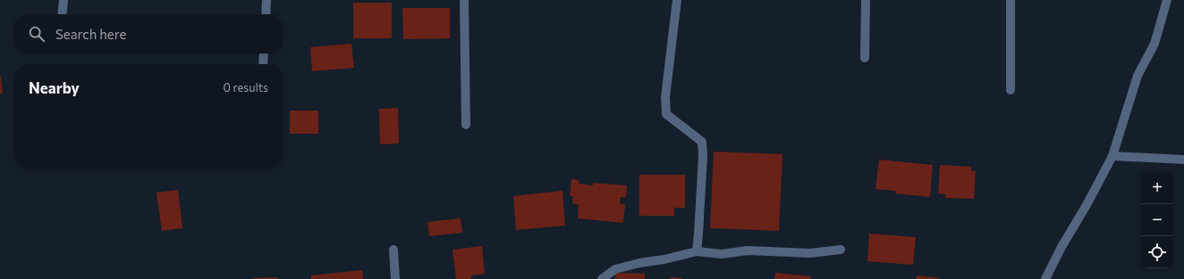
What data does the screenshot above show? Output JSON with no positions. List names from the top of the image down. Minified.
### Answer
{"page":{"search":"Search here","heading":["Nearby","0 results"],"map_buttons":["+","−"]}}
